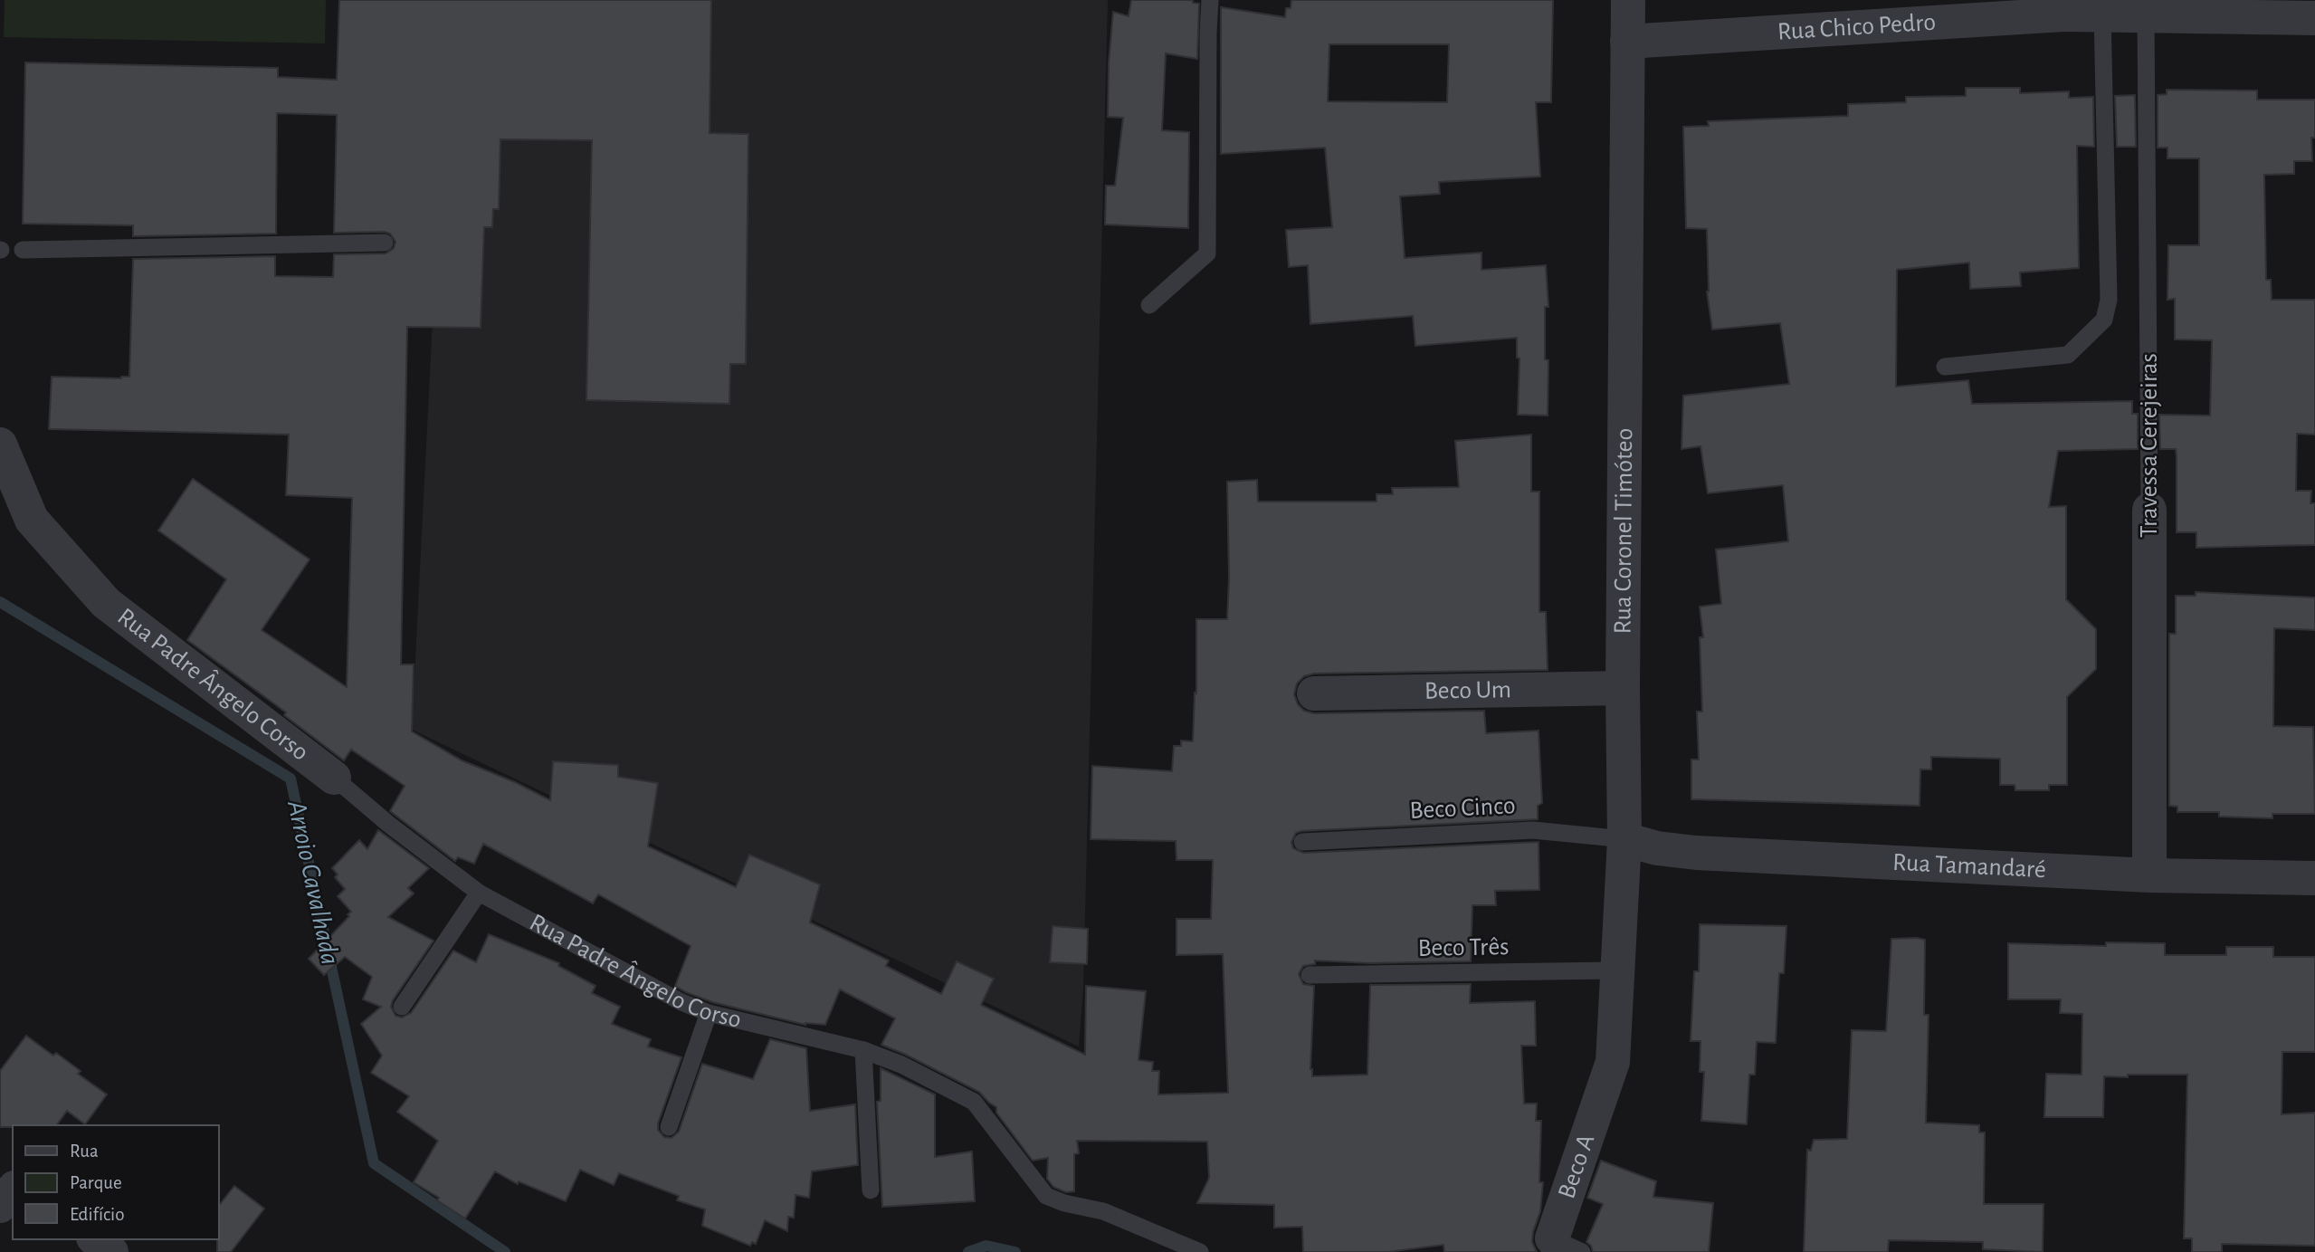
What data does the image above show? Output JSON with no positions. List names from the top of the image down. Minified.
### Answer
{"streets":{"street":["Rua Chico Pedro","Travessa Cerejeiras","Rua Coronel Timóteo","Rua Padre Ângelo Corso","Beco Um","Rua Tamandaré","Beco A"],"lane":["Beco Cinco","Beco Três"]},"crossings":[["Rua Chico Pedro","Travessa Cerejeiras"],["Rua Chico Pedro","Rua Coronel Timóteo"],["Travessa Cerejeiras","Rua Tamandaré"],["Rua Coronel Timóteo","Beco Um"],["Rua Coronel Timóteo","Beco Cinco"],["Rua Coronel Timóteo","Rua Tamandaré"],["Rua Coronel Timóteo","Beco Três"],["Rua Coronel Timóteo","Beco A"],["Beco Cinco","Rua Tamandaré"]],"water":["Arroio Cavalhada"],"legend":["Rua","Parque","Edifício"]}
